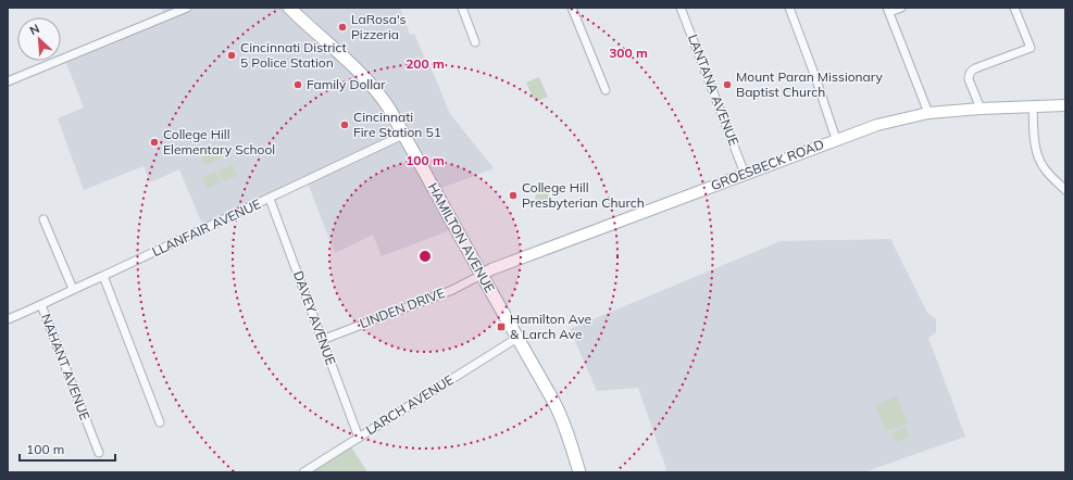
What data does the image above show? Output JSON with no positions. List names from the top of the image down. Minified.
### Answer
{"streets":{"main road":["HAMILTON AVENUE"],"street":["LANTANA AVENUE","GROESBECK ROAD","LLANFAIR AVENUE","LINDEN DRIVE","DAVEY AVENUE","NAHANT AVENUE","LARCH AVENUE"]},"crossings":[["LANTANA AVENUE","GROESBECK ROAD"],["GROESBECK ROAD","HAMILTON AVENUE"],["GROESBECK ROAD","LINDEN DRIVE"],["LLANFAIR AVENUE","HAMILTON AVENUE"],["LLANFAIR AVENUE","DAVEY AVENUE"],["LLANFAIR AVENUE","NAHANT AVENUE"],["HAMILTON AVENUE","LINDEN DRIVE"],["HAMILTON AVENUE","LARCH AVENUE"],["LINDEN DRIVE","DAVEY AVENUE"],["DAVEY AVENUE","LARCH AVENUE"]],"places":{"other":["LaRosa's Pizzeria","Cincinnati District 5 Police Station","Family Dollar","Mount Paran Missionary Baptist Church","Cincinnati Fire Station 51","College Hill Elementary School","College Hill Presbyterian Church"],"transit":["Hamilton Ave & Larch Ave"]},"scale_bar":"100 m","north":"top left","rings":["300 m","200 m","100 m"]}
